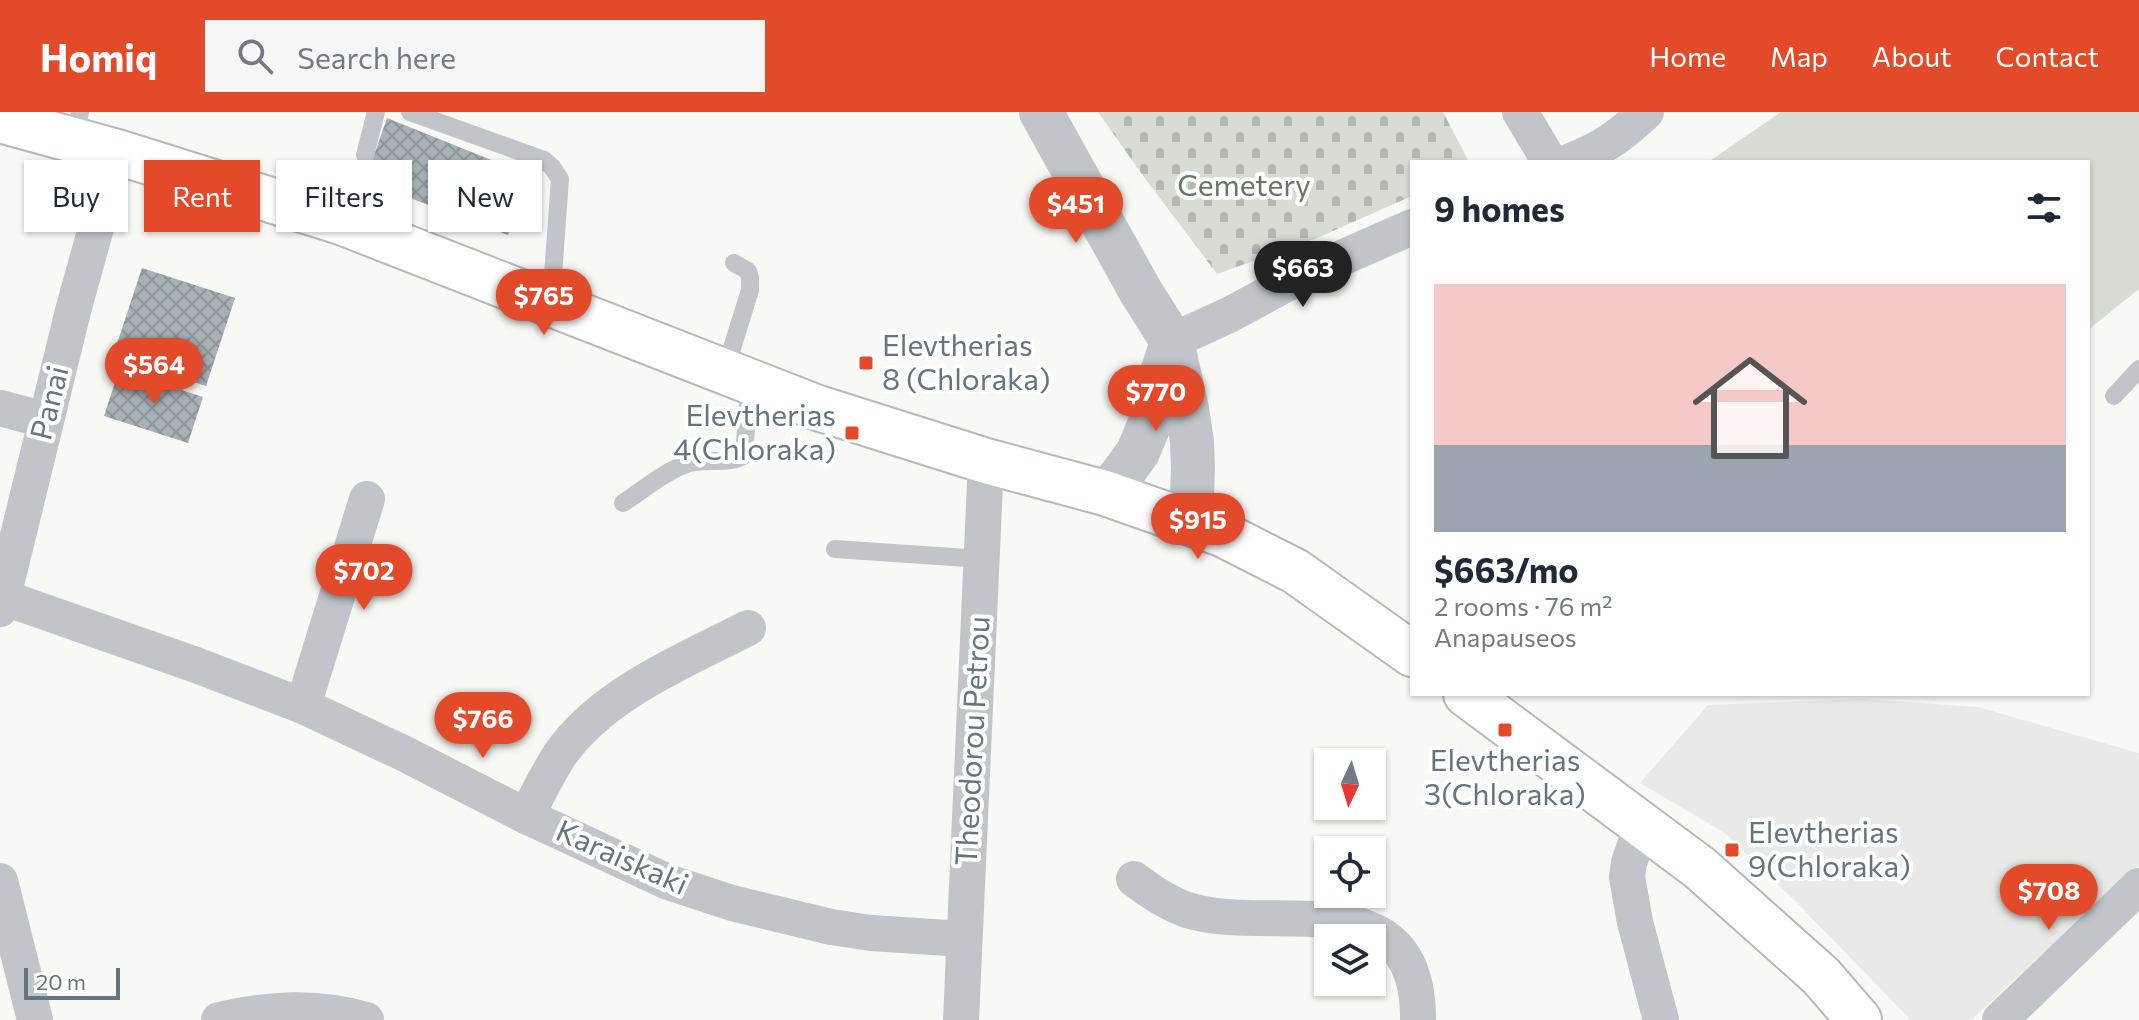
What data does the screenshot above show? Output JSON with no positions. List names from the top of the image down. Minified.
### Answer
{"streets":{"street":["Panai","Theodorou Petrou","Karaiskaki"]},"crossings":[["Panai","Karaiskaki"],["Theodorou Petrou","Karaiskaki"]],"parks":["Cemetery"],"places":{"transit":["Elevtherias 8 (Chloraka)","Elevtherias 4(Chloraka)","Elevtherias 3(Chloraka)","Elevtherias 9(Chloraka)"]},"scale_bar":"20 m","north":"bottom","page":{"header":"Homiq","search":"Search here","nav":["Home","Map","About","Contact"],"chip":["Buy","Rent","Filters","New"],"heading":"9 homes","price":["$451","$663","$765","$564","$770","$915","$702","$766","$708"],"list":[{"name":"$663/mo","note":"2 rooms · 76 m² · Anapauseos"}],"scale":"20 m"}}
